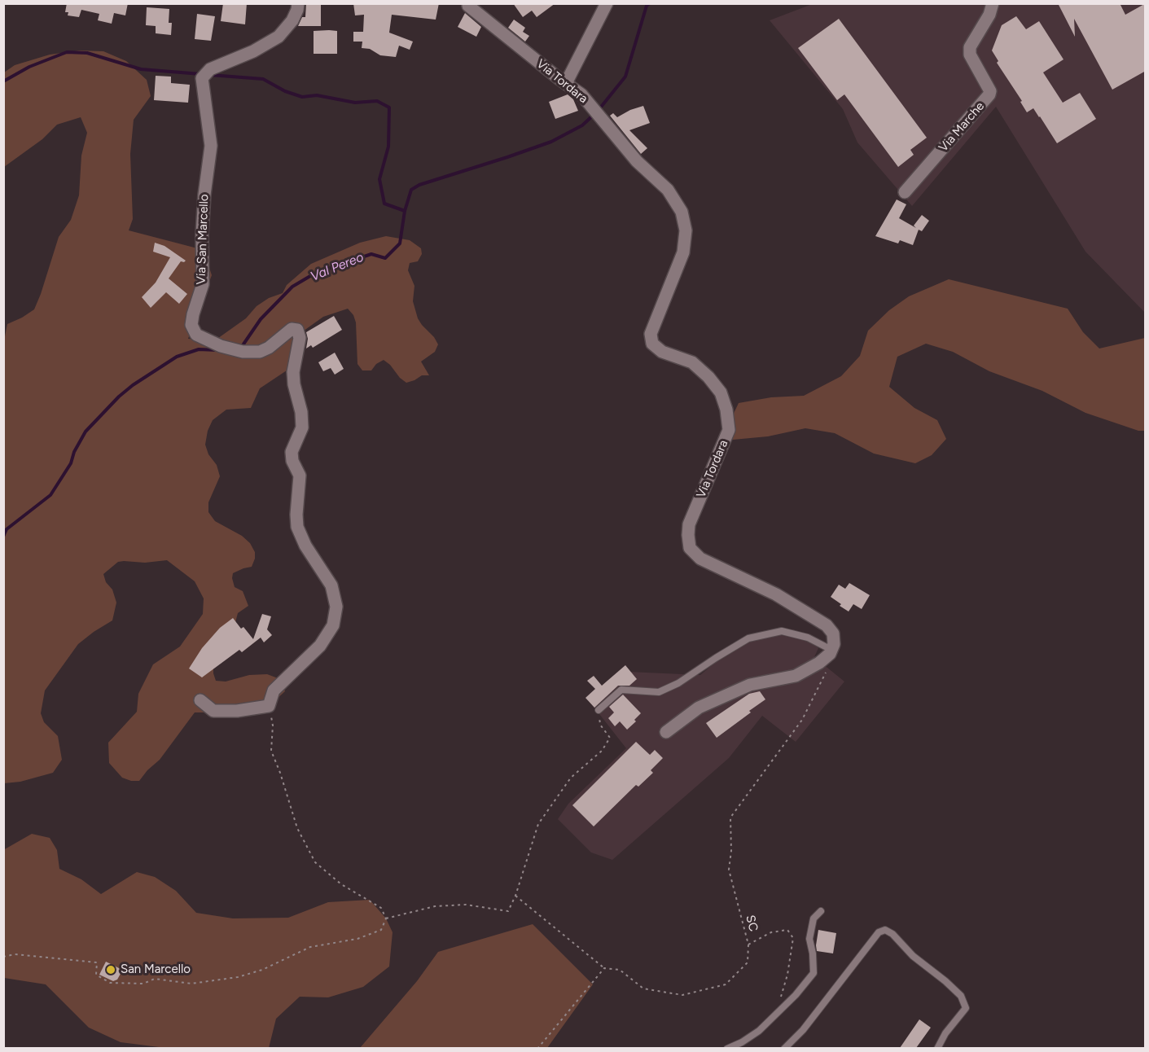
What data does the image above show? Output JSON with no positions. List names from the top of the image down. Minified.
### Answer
{"streets":{"street":["Via Tordara","Via Marche","Via San Marcello"],"path":["SC"]},"crossings":[["Via Tordara","SC"]],"water":["Val Pereo"],"places":["San Marcello"]}
